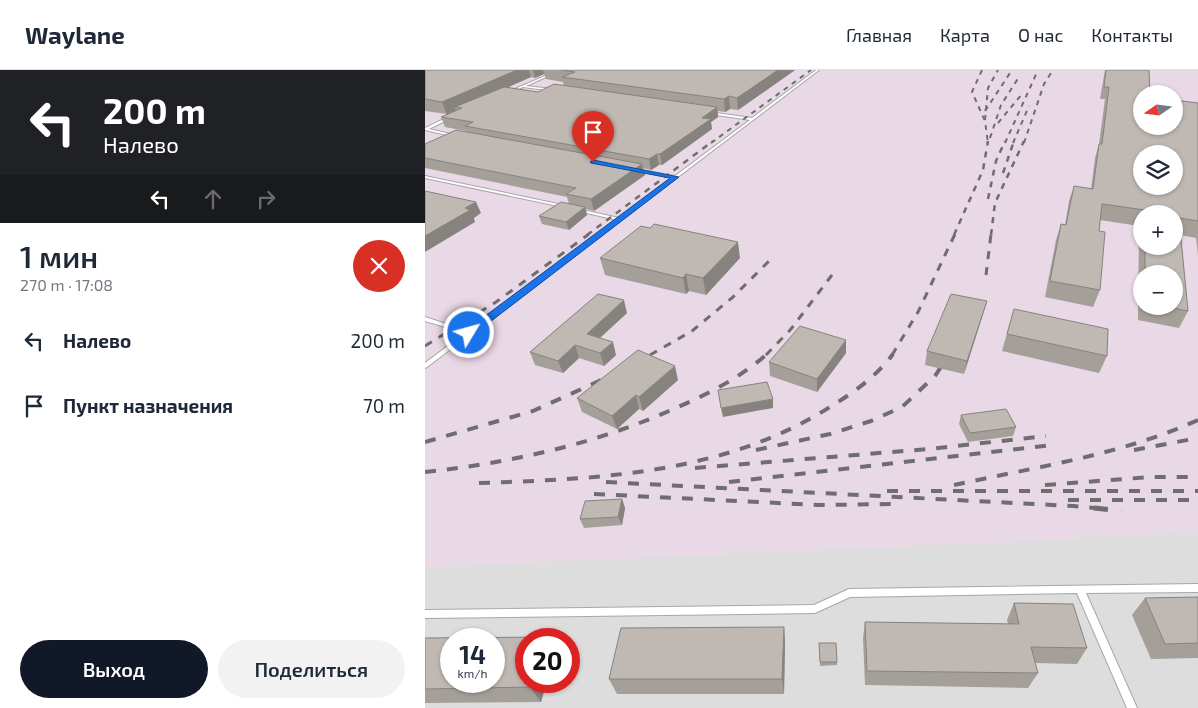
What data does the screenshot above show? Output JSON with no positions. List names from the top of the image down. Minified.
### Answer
{"north":"left","page":{"header":"Waylane","nav":["Главная","Карта","О нас","Контакты"],"turn":["200 m","Налево"],"map_buttons":["+","−"],"heading":["1 мин","270 m · 17:08"],"list":[{"name":"Налево","value":"200 m"},{"name":"Пункт назначения","value":"70 m"}],"speed":"14 km/h","limit":"20","buttons":["Выход","Поделиться"]}}
